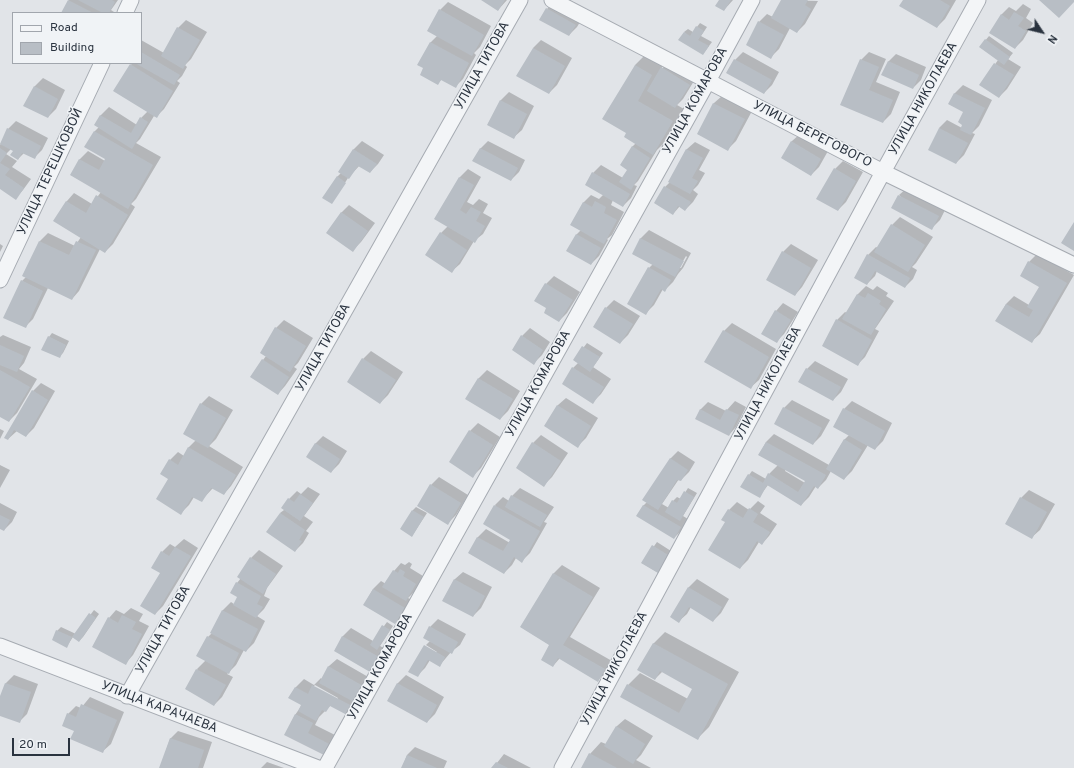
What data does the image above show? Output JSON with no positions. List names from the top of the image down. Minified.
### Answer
{"streets":{"street":["УЛИЦА ТИТОВА","УЛИЦА НИКОЛАЕВА","УЛИЦА КОМАРОВА","УЛИЦА БЕРЕГОВОГО","УЛИЦА ТЕРЕШКОВОЙ","УЛИЦА КАРАЧАЕВА"]},"crossings":[["УЛИЦА ТИТОВА","УЛИЦА КАРАЧАЕВА"],["УЛИЦА НИКОЛАЕВА","УЛИЦА БЕРЕГОВОГО"],["УЛИЦА КОМАРОВА","УЛИЦА БЕРЕГОВОГО"]],"legend":["Road","Building"],"scale_bar":"20 m","north":"bottom right"}
